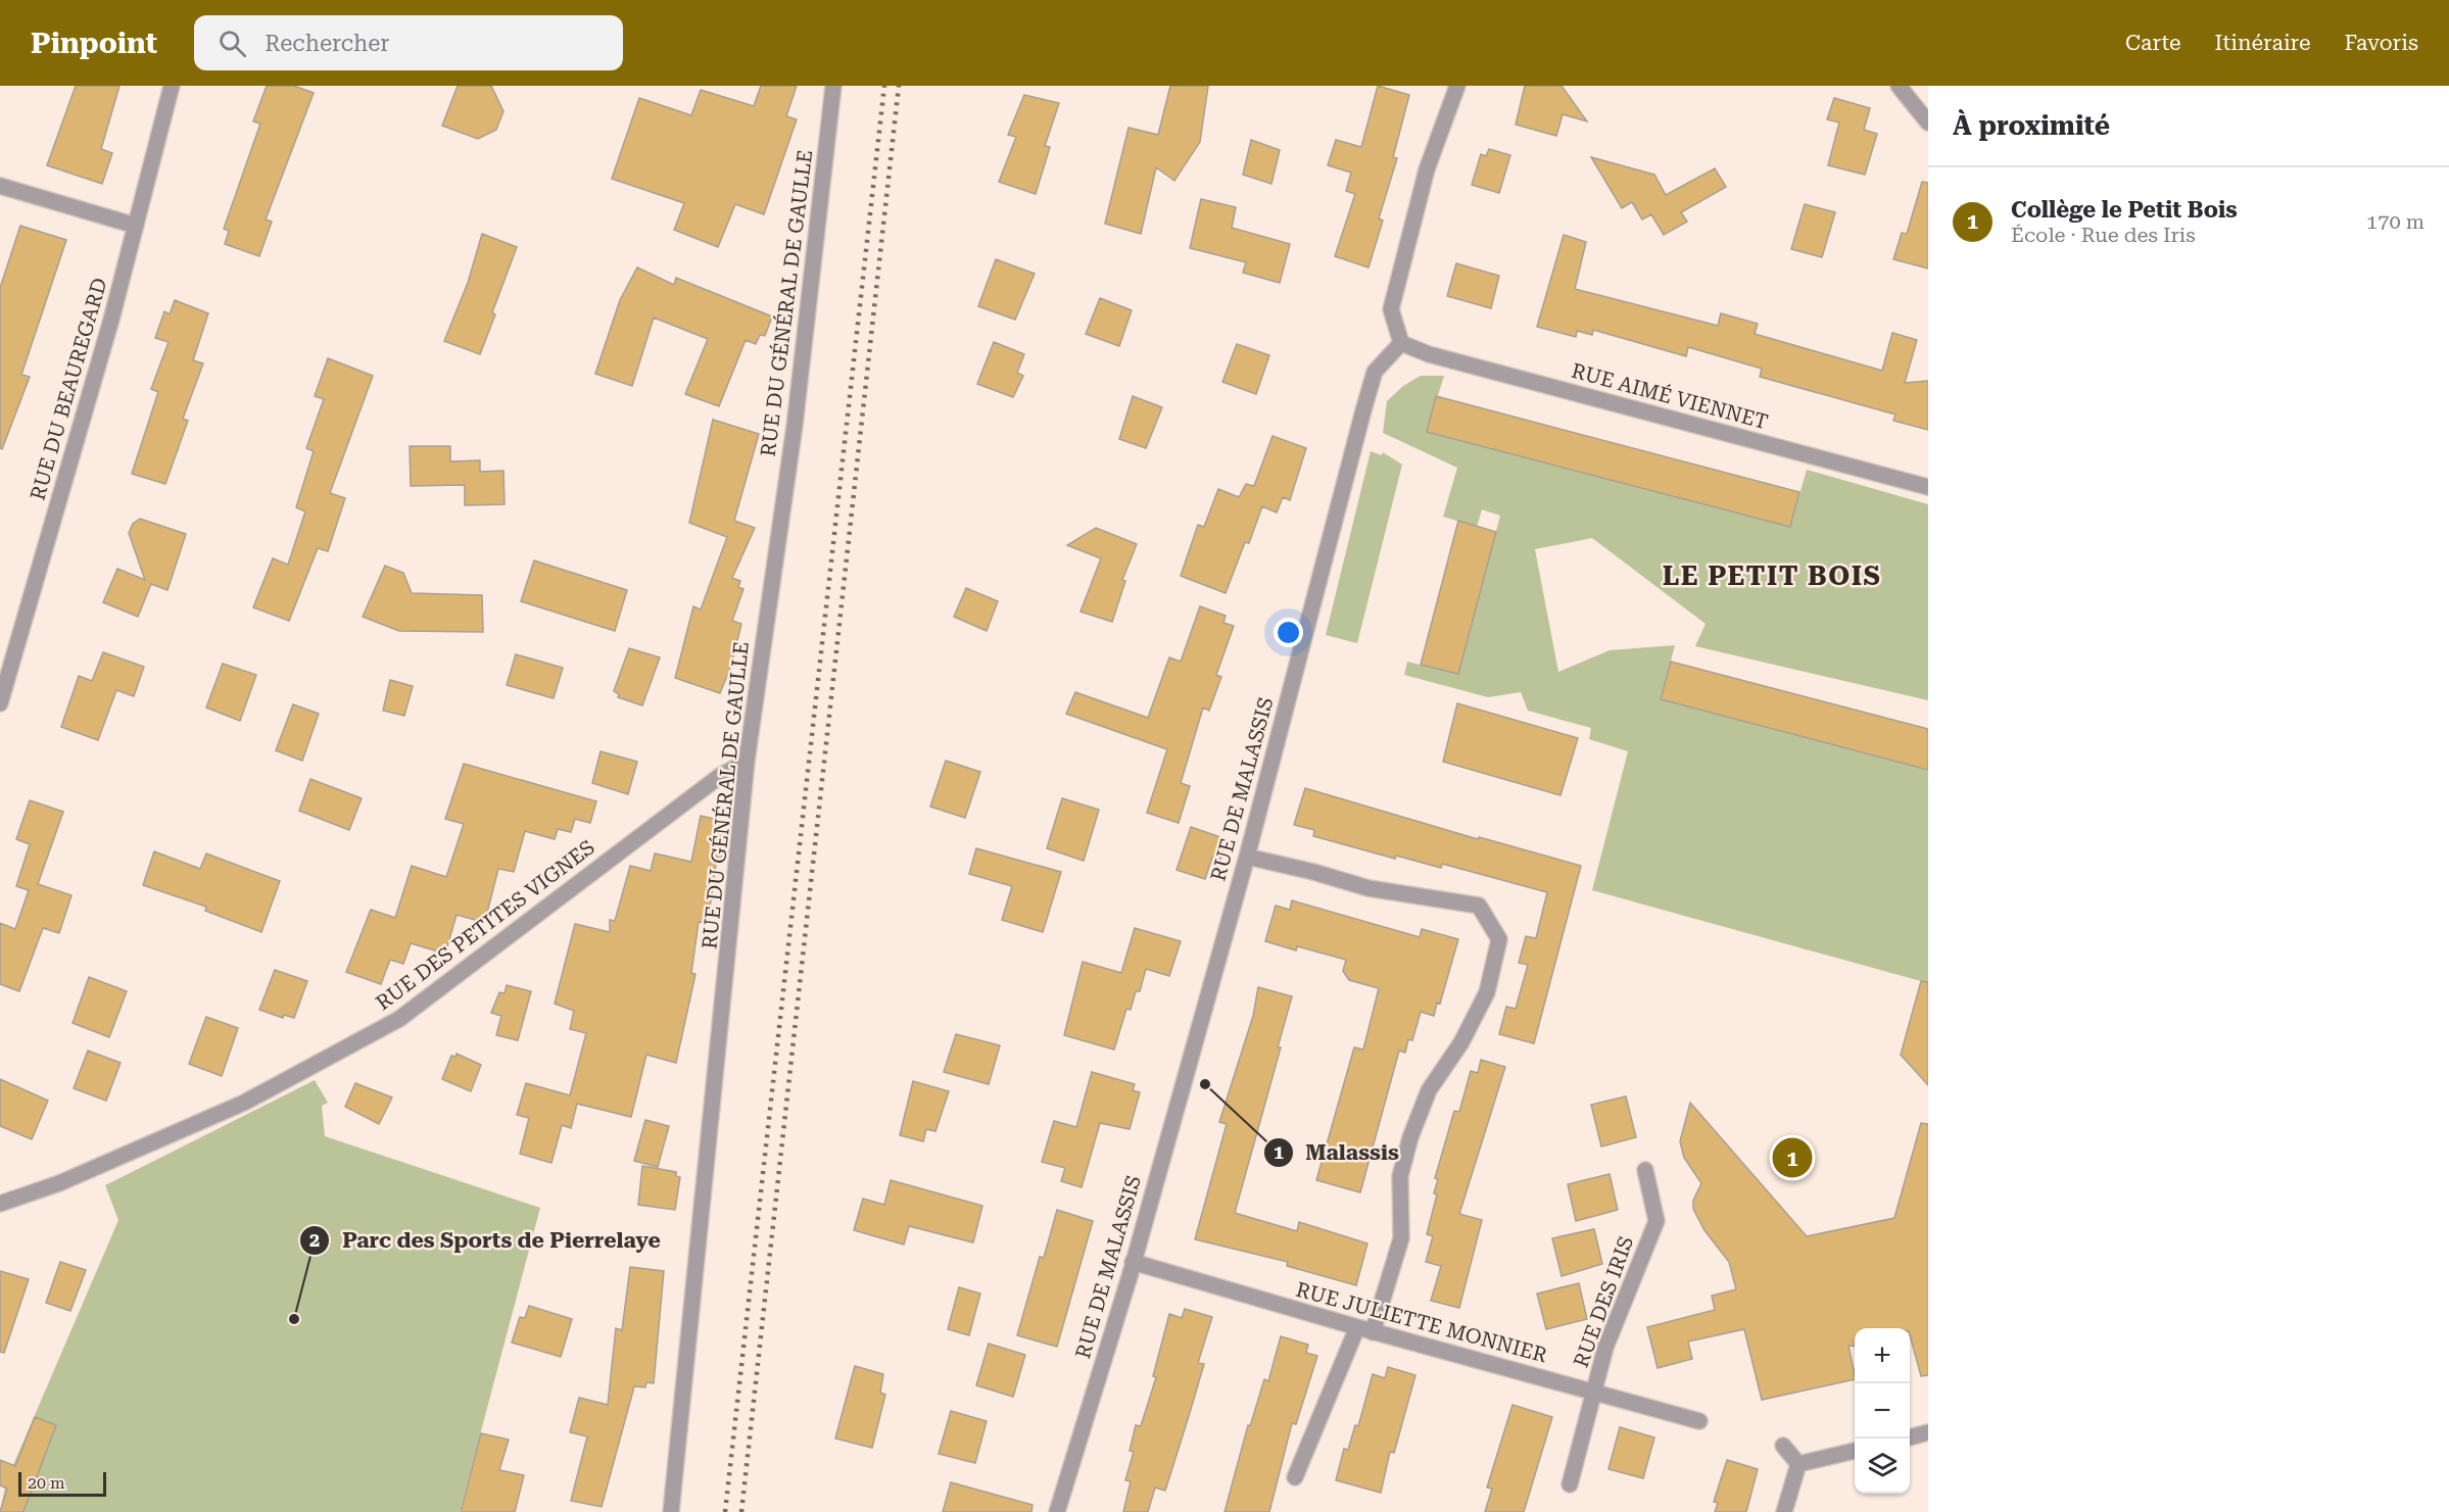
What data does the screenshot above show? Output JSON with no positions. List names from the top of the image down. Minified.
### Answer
{"streets":{"street":["RUE DU GÉNÉRAL DE GAULLE","RUE DU BEAUREGARD","RUE AIMÉ VIENNET","RUE DE MALASSIS","RUE DES PETITES VIGNES","RUE DES IRIS","RUE JULIETTE MONNIER"]},"crossings":[["RUE DU GÉNÉRAL DE GAULLE","RUE DES PETITES VIGNES"],["RUE AIMÉ VIENNET","RUE DE MALASSIS"],["RUE DE MALASSIS","RUE JULIETTE MONNIER"],["RUE DES IRIS","RUE JULIETTE MONNIER"]],"districts":["LE PETIT BOIS"],"places":["Malassis","Parc des Sports de Pierrelaye"],"scale_bar":"20 m","page":{"header":"Pinpoint","search":"Rechercher","nav":["Carte","Itinéraire","Favoris"],"heading":"À proximité","list":[{"mark":"1","name":"Collège le Petit Bois","note":"École · Rue des Iris","value":"170 m"}],"pins":"1","map_buttons":["+","−"],"scale":"20 m"}}
